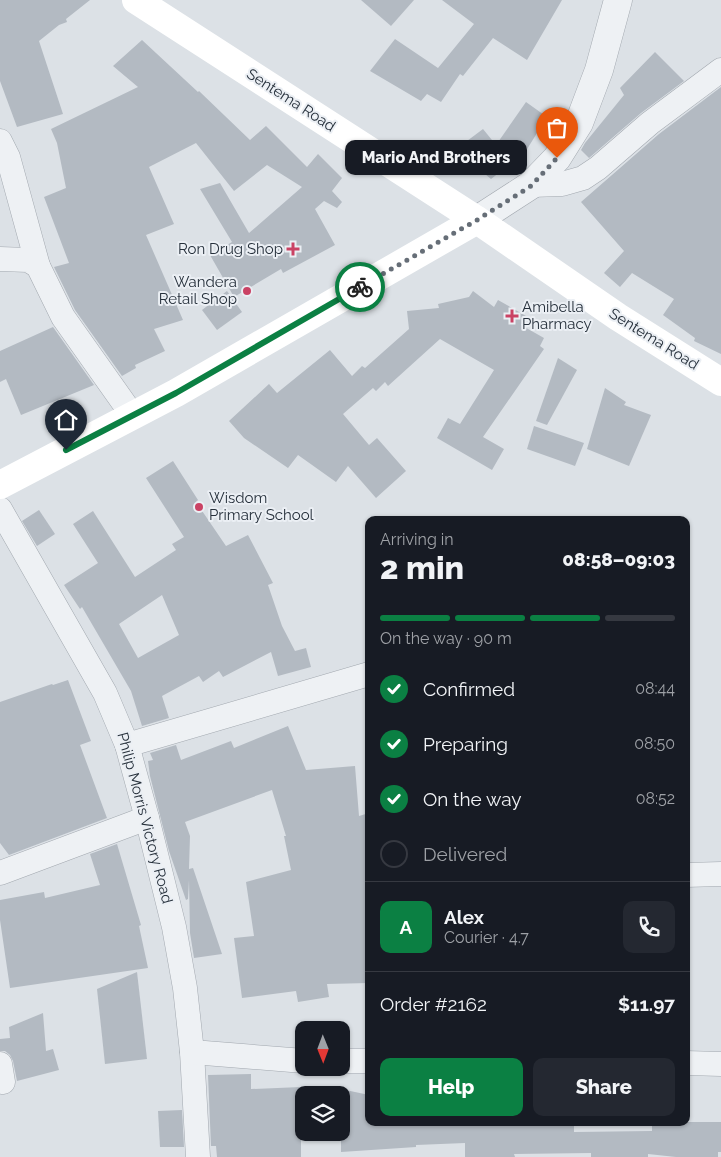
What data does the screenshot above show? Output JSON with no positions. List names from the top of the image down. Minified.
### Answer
{"streets":{"main road":["Sentema Road"],"street":["Philip Morris Victory Road"]},"places":{"other":["Mario And Brothers","Wandera Retail Shop","Wisdom Primary School"],"health":["Ron Drug Shop","Amibella Pharmacy"]},"north":"bottom","page":{"bubble":"Mario And Brothers","heading":["2 min","Arriving in","08:58–09:03"],"panel":["Alex","Courier · 4.7","Order #2162","$11.97"],"bar":"On the way · 90 m","list":[["Confirmed","08:44"],["Preparing","08:50"],["On the way","08:52"],"Delivered"],"round":"A","buttons":["Help","Share"]}}
